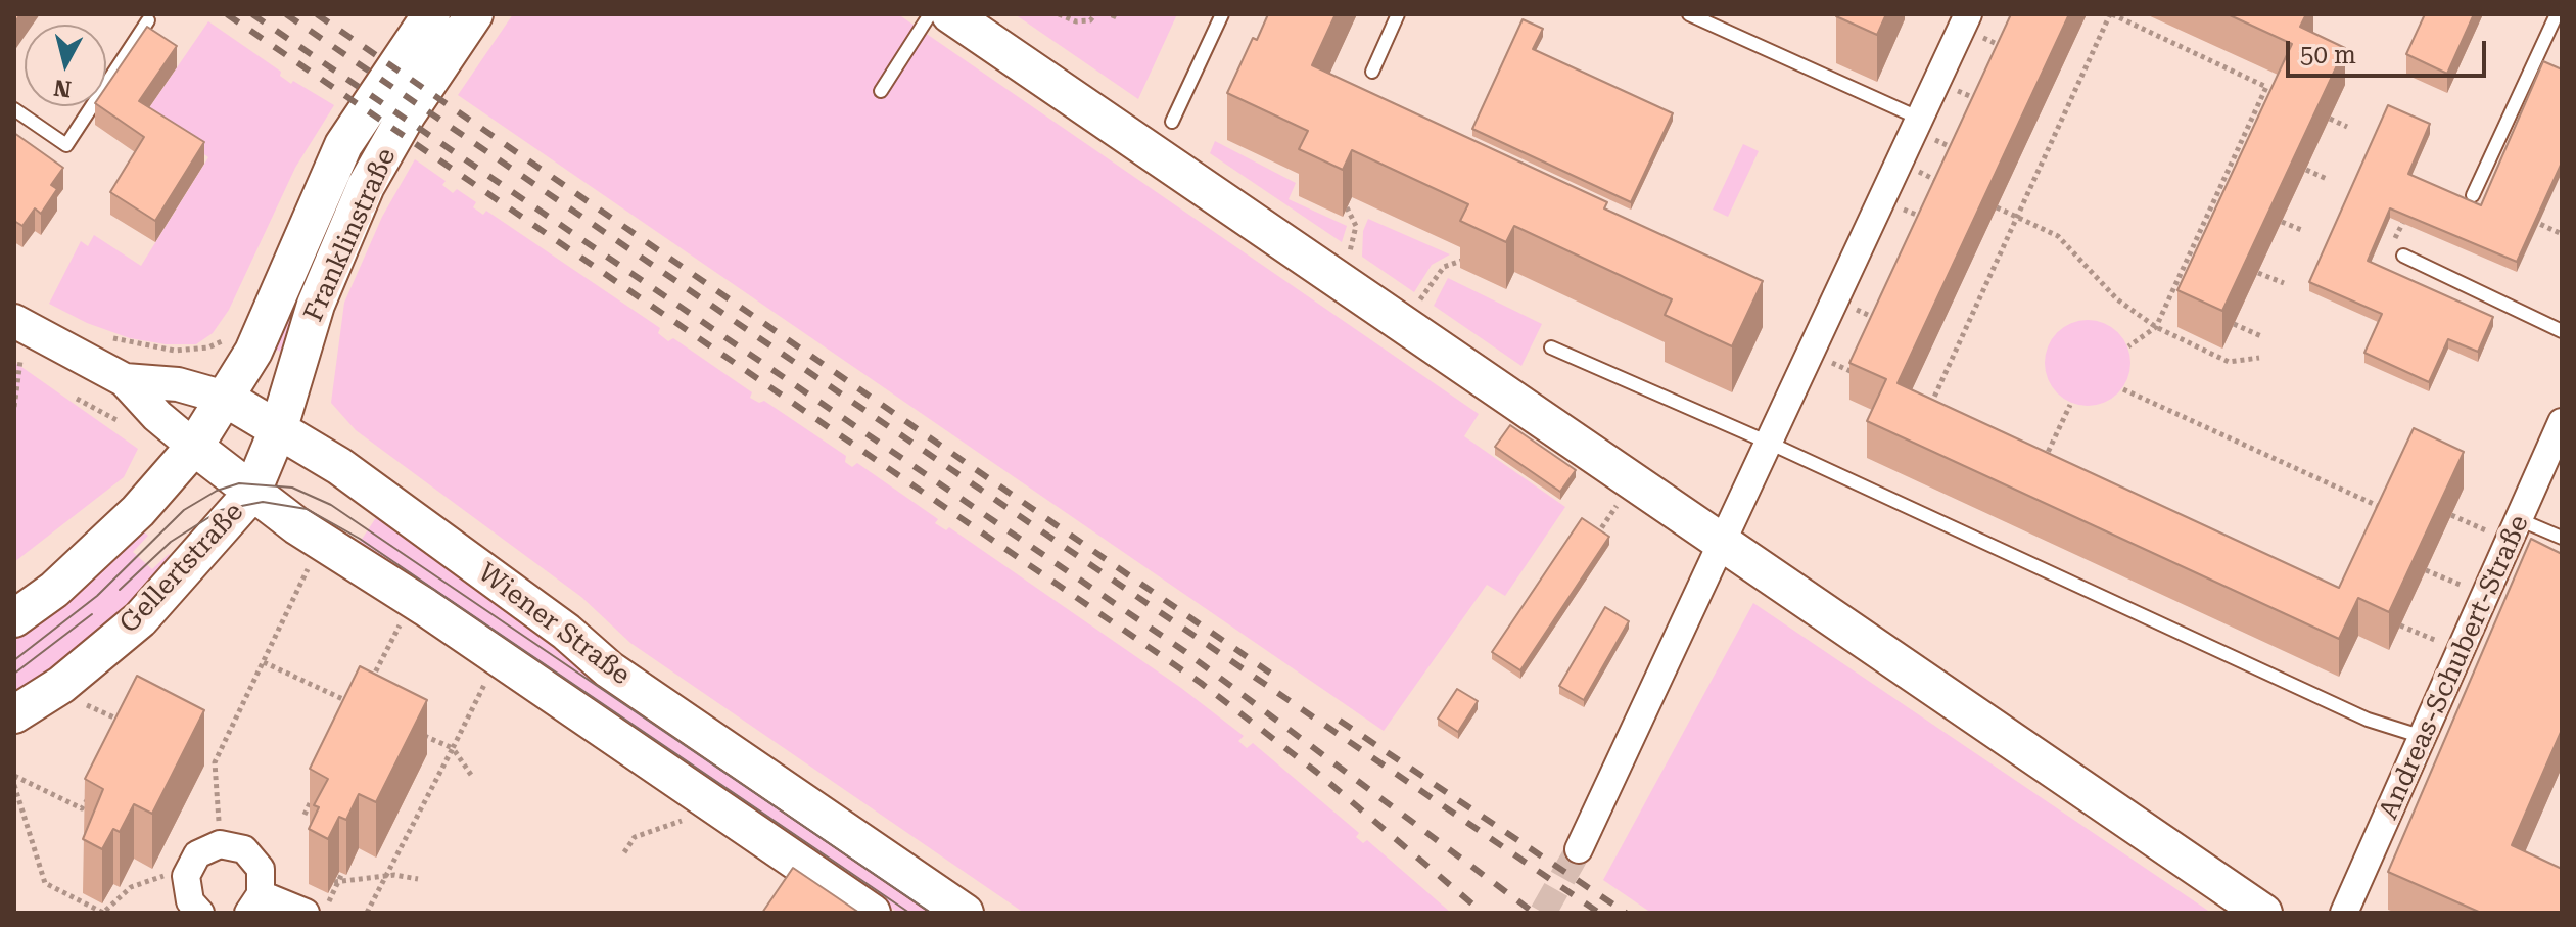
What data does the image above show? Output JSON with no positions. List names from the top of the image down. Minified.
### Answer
{"streets":{"main road":["Franklinstraße","Gellertstraße","Wiener Straße"],"street":["Andreas-Schubert-Straße"]},"crossings":[["Franklinstraße","Gellertstraße"],["Franklinstraße","Wiener Straße"],["Gellertstraße","Wiener Straße"]],"scale_bar":"50 m","north":"bottom"}
